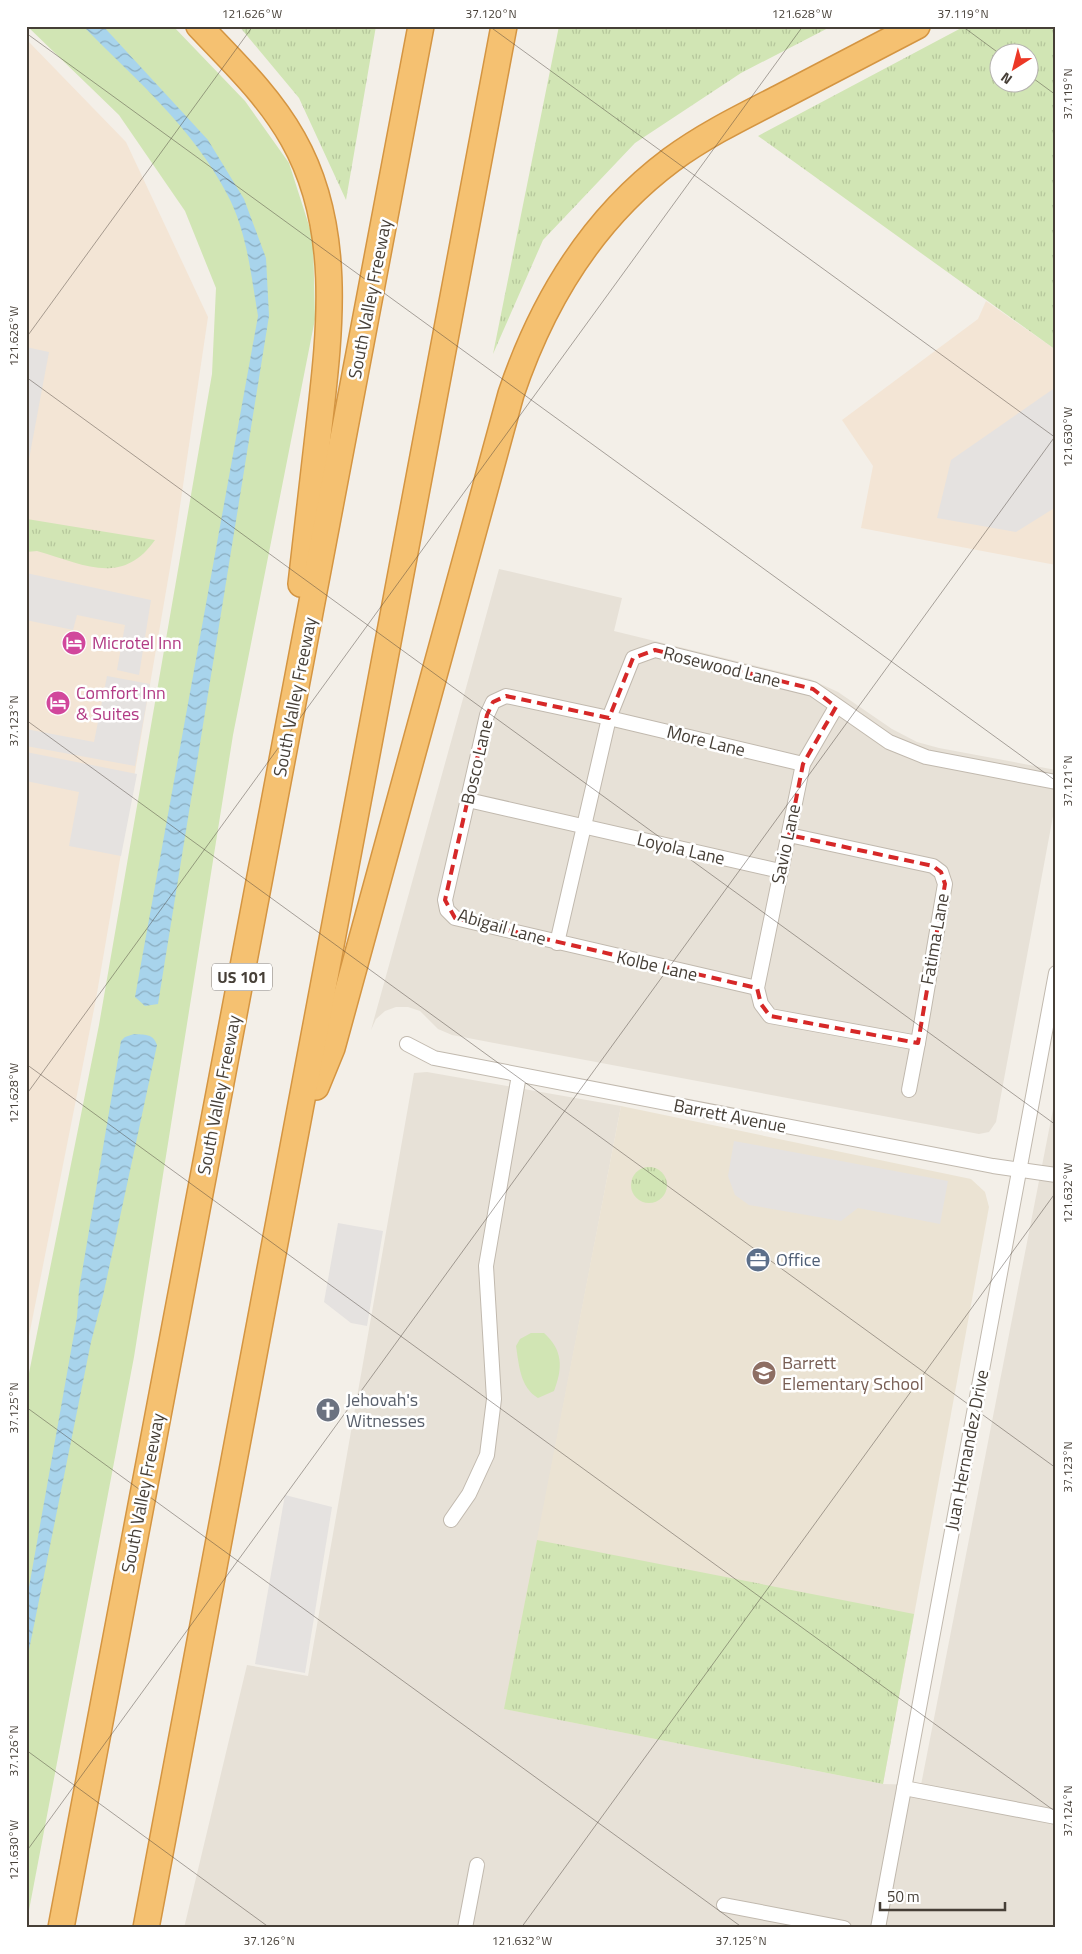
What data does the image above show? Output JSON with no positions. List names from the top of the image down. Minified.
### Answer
{"streets":{"highway":["South Valley Freeway","US 101"],"street":["Rosewood Lane","More Lane","Bosco Lane","Savio Lane","Loyola Lane","Abigail Lane","Fatima Lane","Kolbe Lane","Barrett Avenue","Juan Hernandez Drive"]},"crossings":[["Rosewood Lane","More Lane"],["Rosewood Lane","Bosco Lane"],["Rosewood Lane","Savio Lane"],["Rosewood Lane","Loyola Lane"],["Rosewood Lane","Abigail Lane"],["Rosewood Lane","Kolbe Lane"],["More Lane","Bosco Lane"],["More Lane","Savio Lane"],["Bosco Lane","Loyola Lane"],["Bosco Lane","Abigail Lane"],["Savio Lane","Loyola Lane"],["Savio Lane","Fatima Lane"],["Savio Lane","Kolbe Lane"],["Abigail Lane","Kolbe Lane"],["Barrett Avenue","Juan Hernandez Drive"]],"places":{"hotel":["Microtel Inn","Comfort Inn & Suites"],"office":["Office"],"school or university":["Barrett Elementary School"],"church":["Jehovah's Witnesses"]},"scale_bar":"50 m","north":"bottom left","coordinates":["121.626°W","37.120°N","121.628°W","37.119°N","121.630°W","37.123°N","37.121°N","121.632°W","37.125°N","37.126°N","37.124°N"]}
